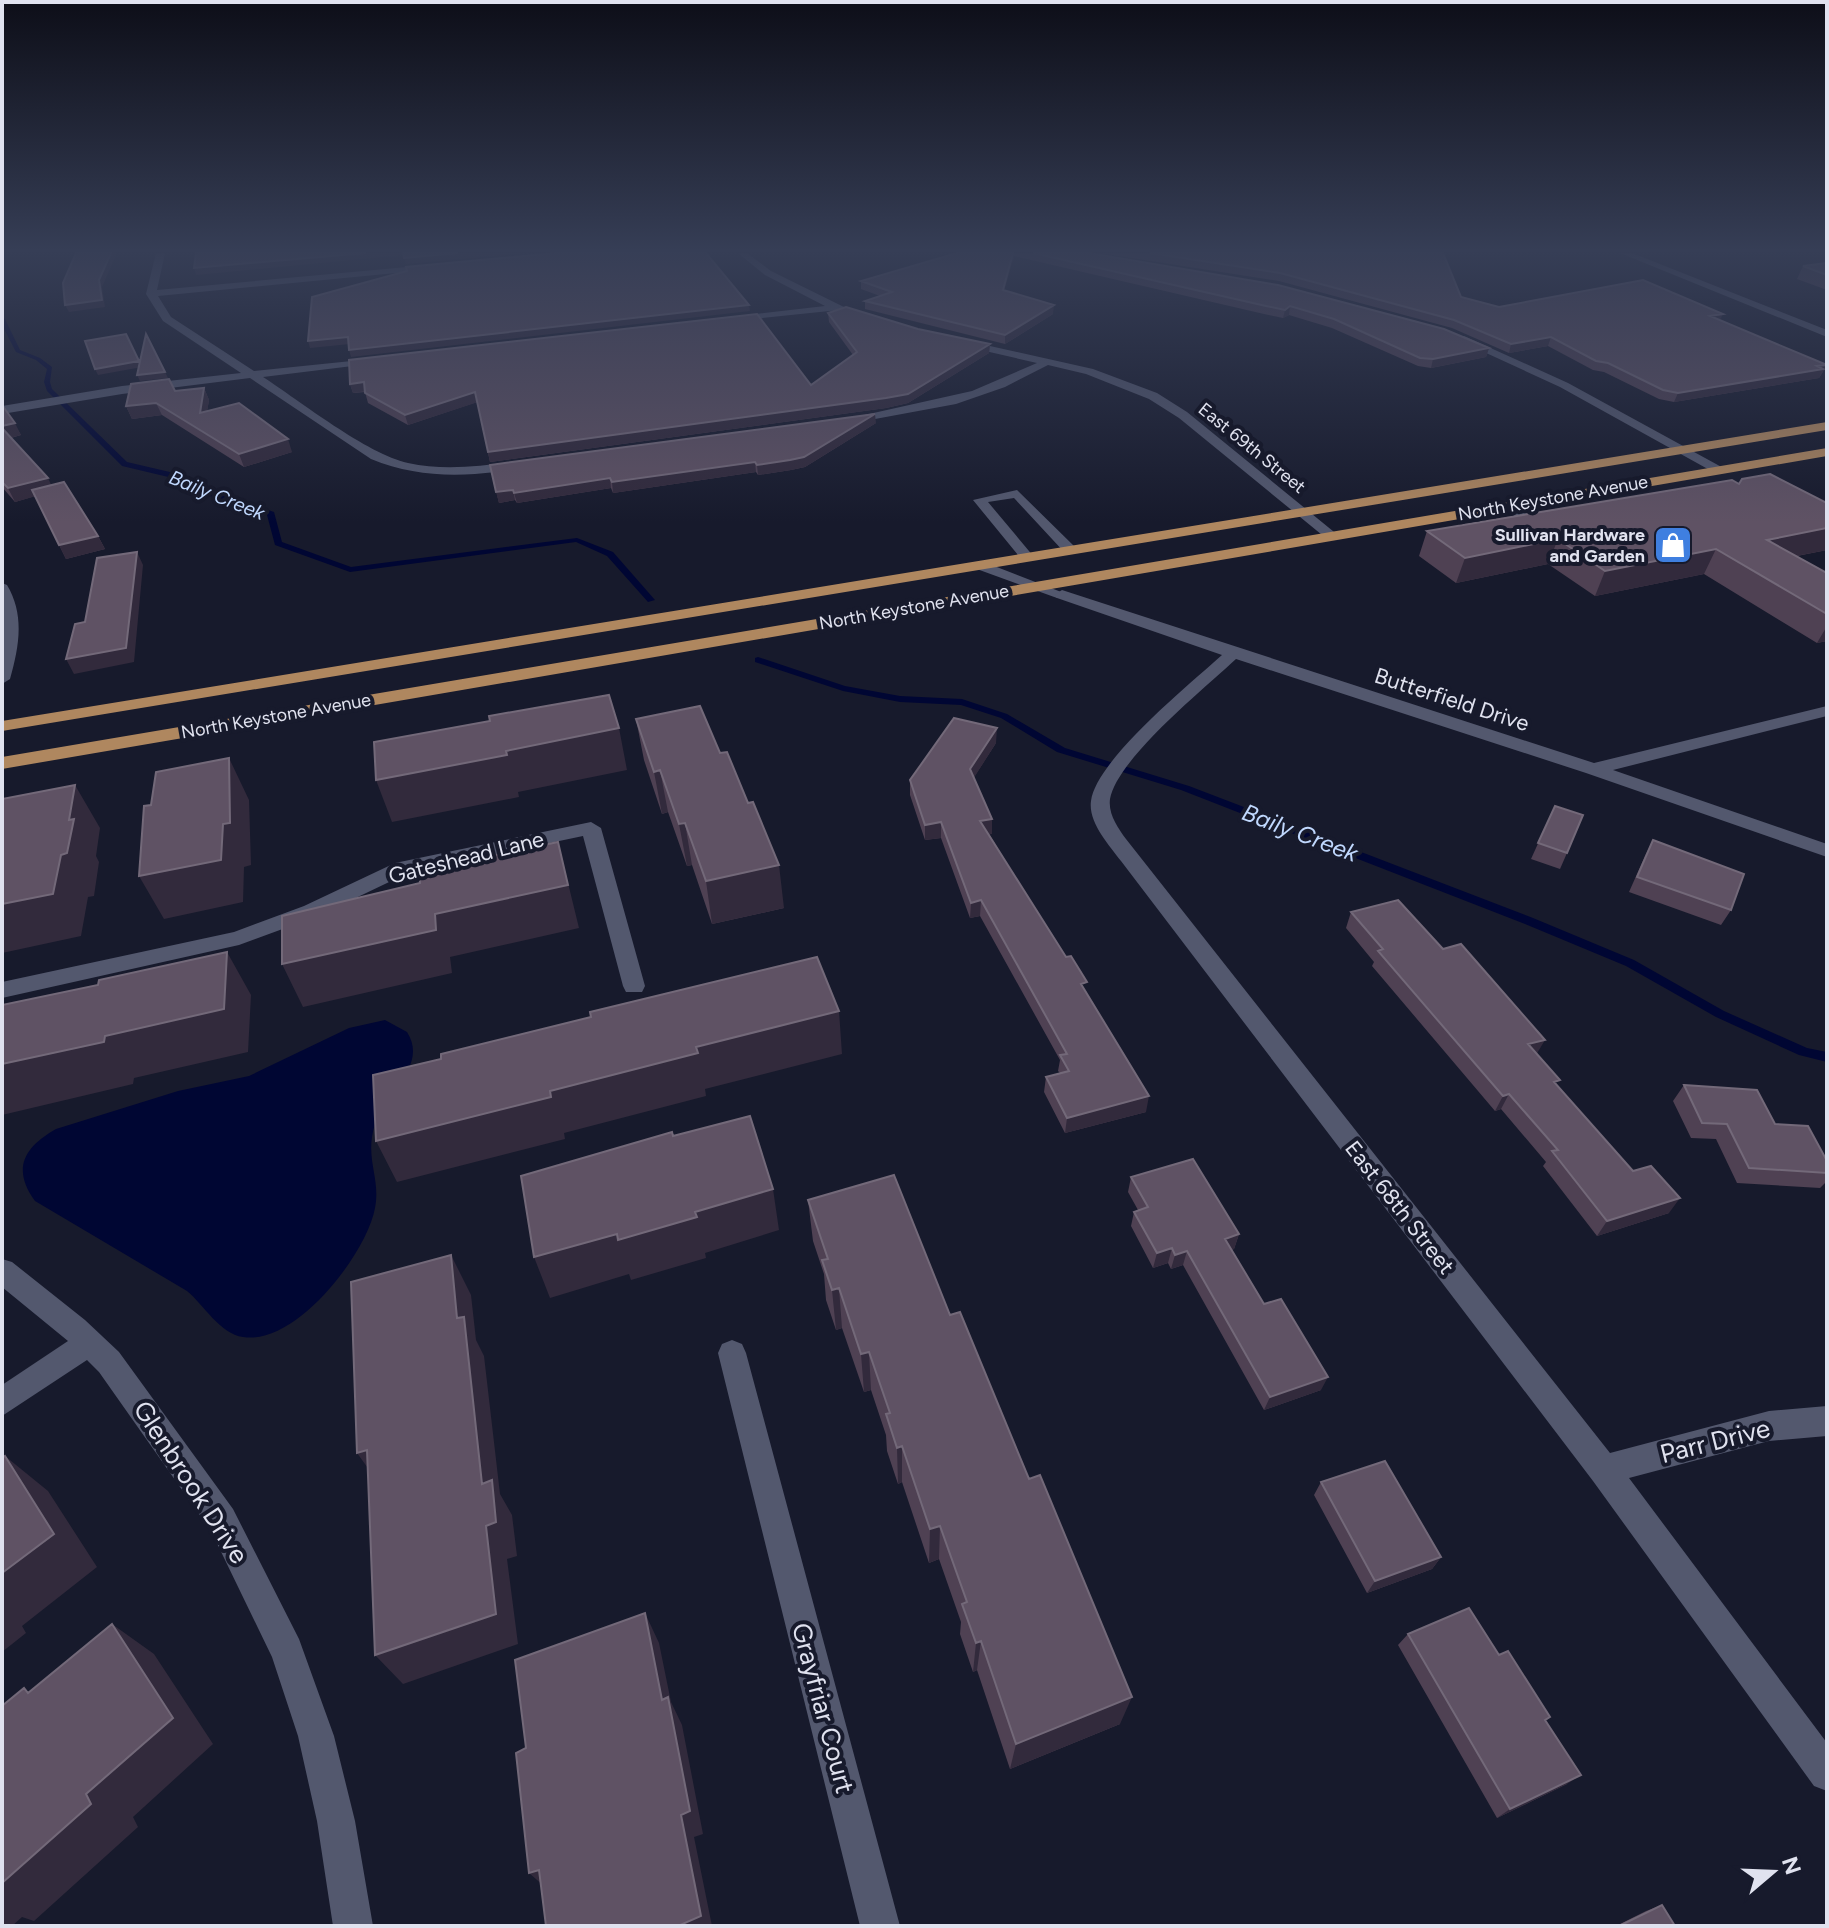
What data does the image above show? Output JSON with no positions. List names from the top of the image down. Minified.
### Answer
{"streets":{"main road":["North Keystone Avenue"],"street":["East 69th Street","Butterfield Drive","Gateshead Lane","East 68th Street","Parr Drive","Glenbrook Drive","Grayfriar Court"]},"crossings":[["East 69th Street","North Keystone Avenue"],["Butterfield Drive","East 68th Street"],["East 68th Street","Parr Drive"]],"water":["Baily Creek"],"places":{"shop":["Sullivan Hardware and Garden"]},"north":"right"}
